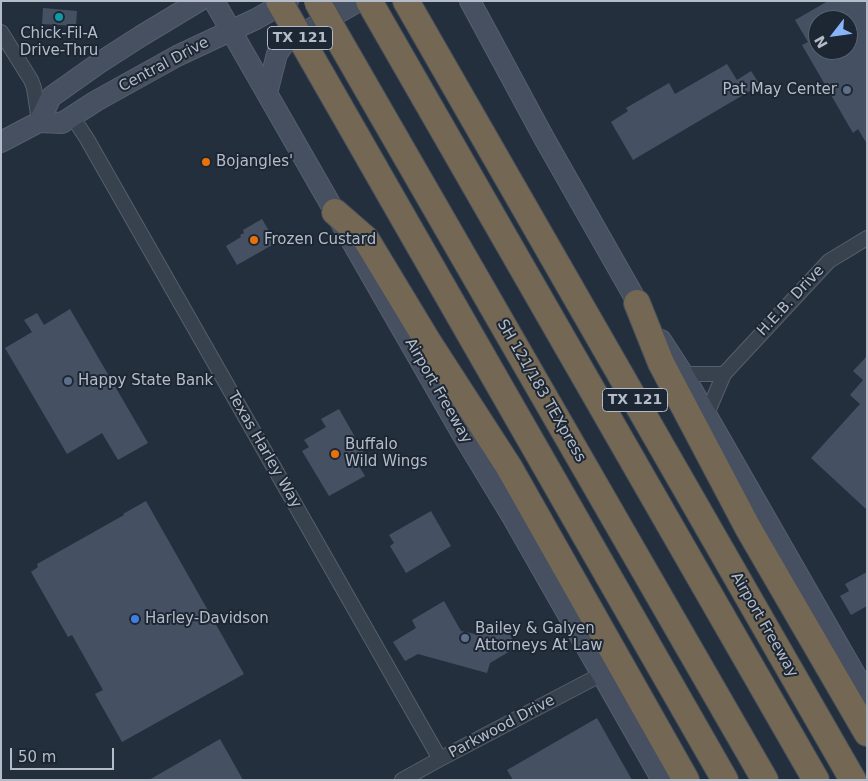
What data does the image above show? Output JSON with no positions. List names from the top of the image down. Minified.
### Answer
{"streets":{"highway":["TX 121","Airport Freeway","SH 121/183 TEXpress"],"main road":["Central Drive"],"street":["H.E.B. Drive","Texas Harley Way","Parkwood Drive"]},"crossings":[["Central Drive","Airport Freeway"],["Central Drive","Texas Harley Way"],["Airport Freeway","Parkwood Drive"],["Texas Harley Way","Parkwood Drive"]],"places":["Chick-Fil-A Drive-Thru","Pat May Center","Bojangles'","Frozen Custard","Happy State Bank","Buffalo Wild Wings","Harley-Davidson","Bailey & Galyen Attorneys At Law"],"scale_bar":"50 m","north":"bottom left"}
